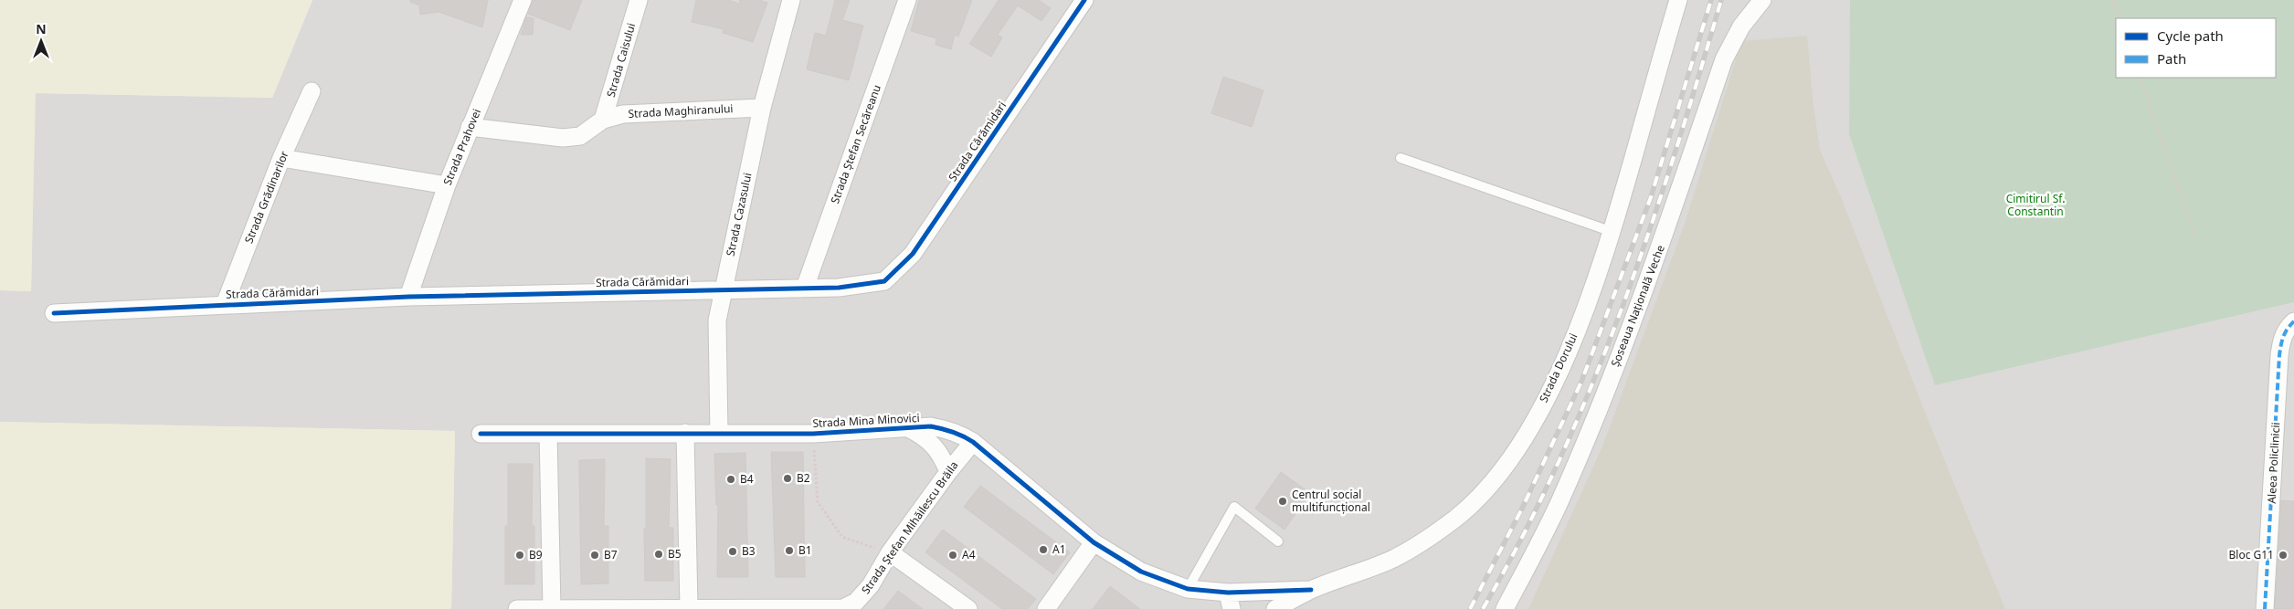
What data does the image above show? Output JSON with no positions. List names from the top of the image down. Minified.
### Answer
{"streets":{"street":["Strada Caisului","Strada Maghiranului","Strada Cărămidari","Strada Ștefan Secăreanu","Strada Prahovei","Strada Grădinarilor","Strada Cazasului","Șoseaua Națională Veche","Strada Dorului","Strada Mina Minovici","Aleea Policlinicii","Strada Ștefan Mihăilescu Brăila"]},"crossings":[["Strada Caisului","Strada Maghiranului"],["Strada Maghiranului","Strada Prahovei"],["Strada Maghiranului","Strada Cazasului"],["Strada Cărămidari","Strada Ștefan Secăreanu"],["Strada Cărămidari","Strada Prahovei"],["Strada Cărămidari","Strada Grădinarilor"],["Strada Cărămidari","Strada Cazasului"],["Strada Cazasului","Strada Mina Minovici"],["Strada Dorului","Strada Mina Minovici"],["Strada Mina Minovici","Strada Ștefan Mihăilescu Brăila"]],"parks":["Cimitirul Sf. Constantin"],"places":["B2","B4","Centrul social multifuncțional","A1","B1","B3","B5","B9","B7","A4","Bloc G11"],"legend":["Cycle path","Path"],"north":"top"}
